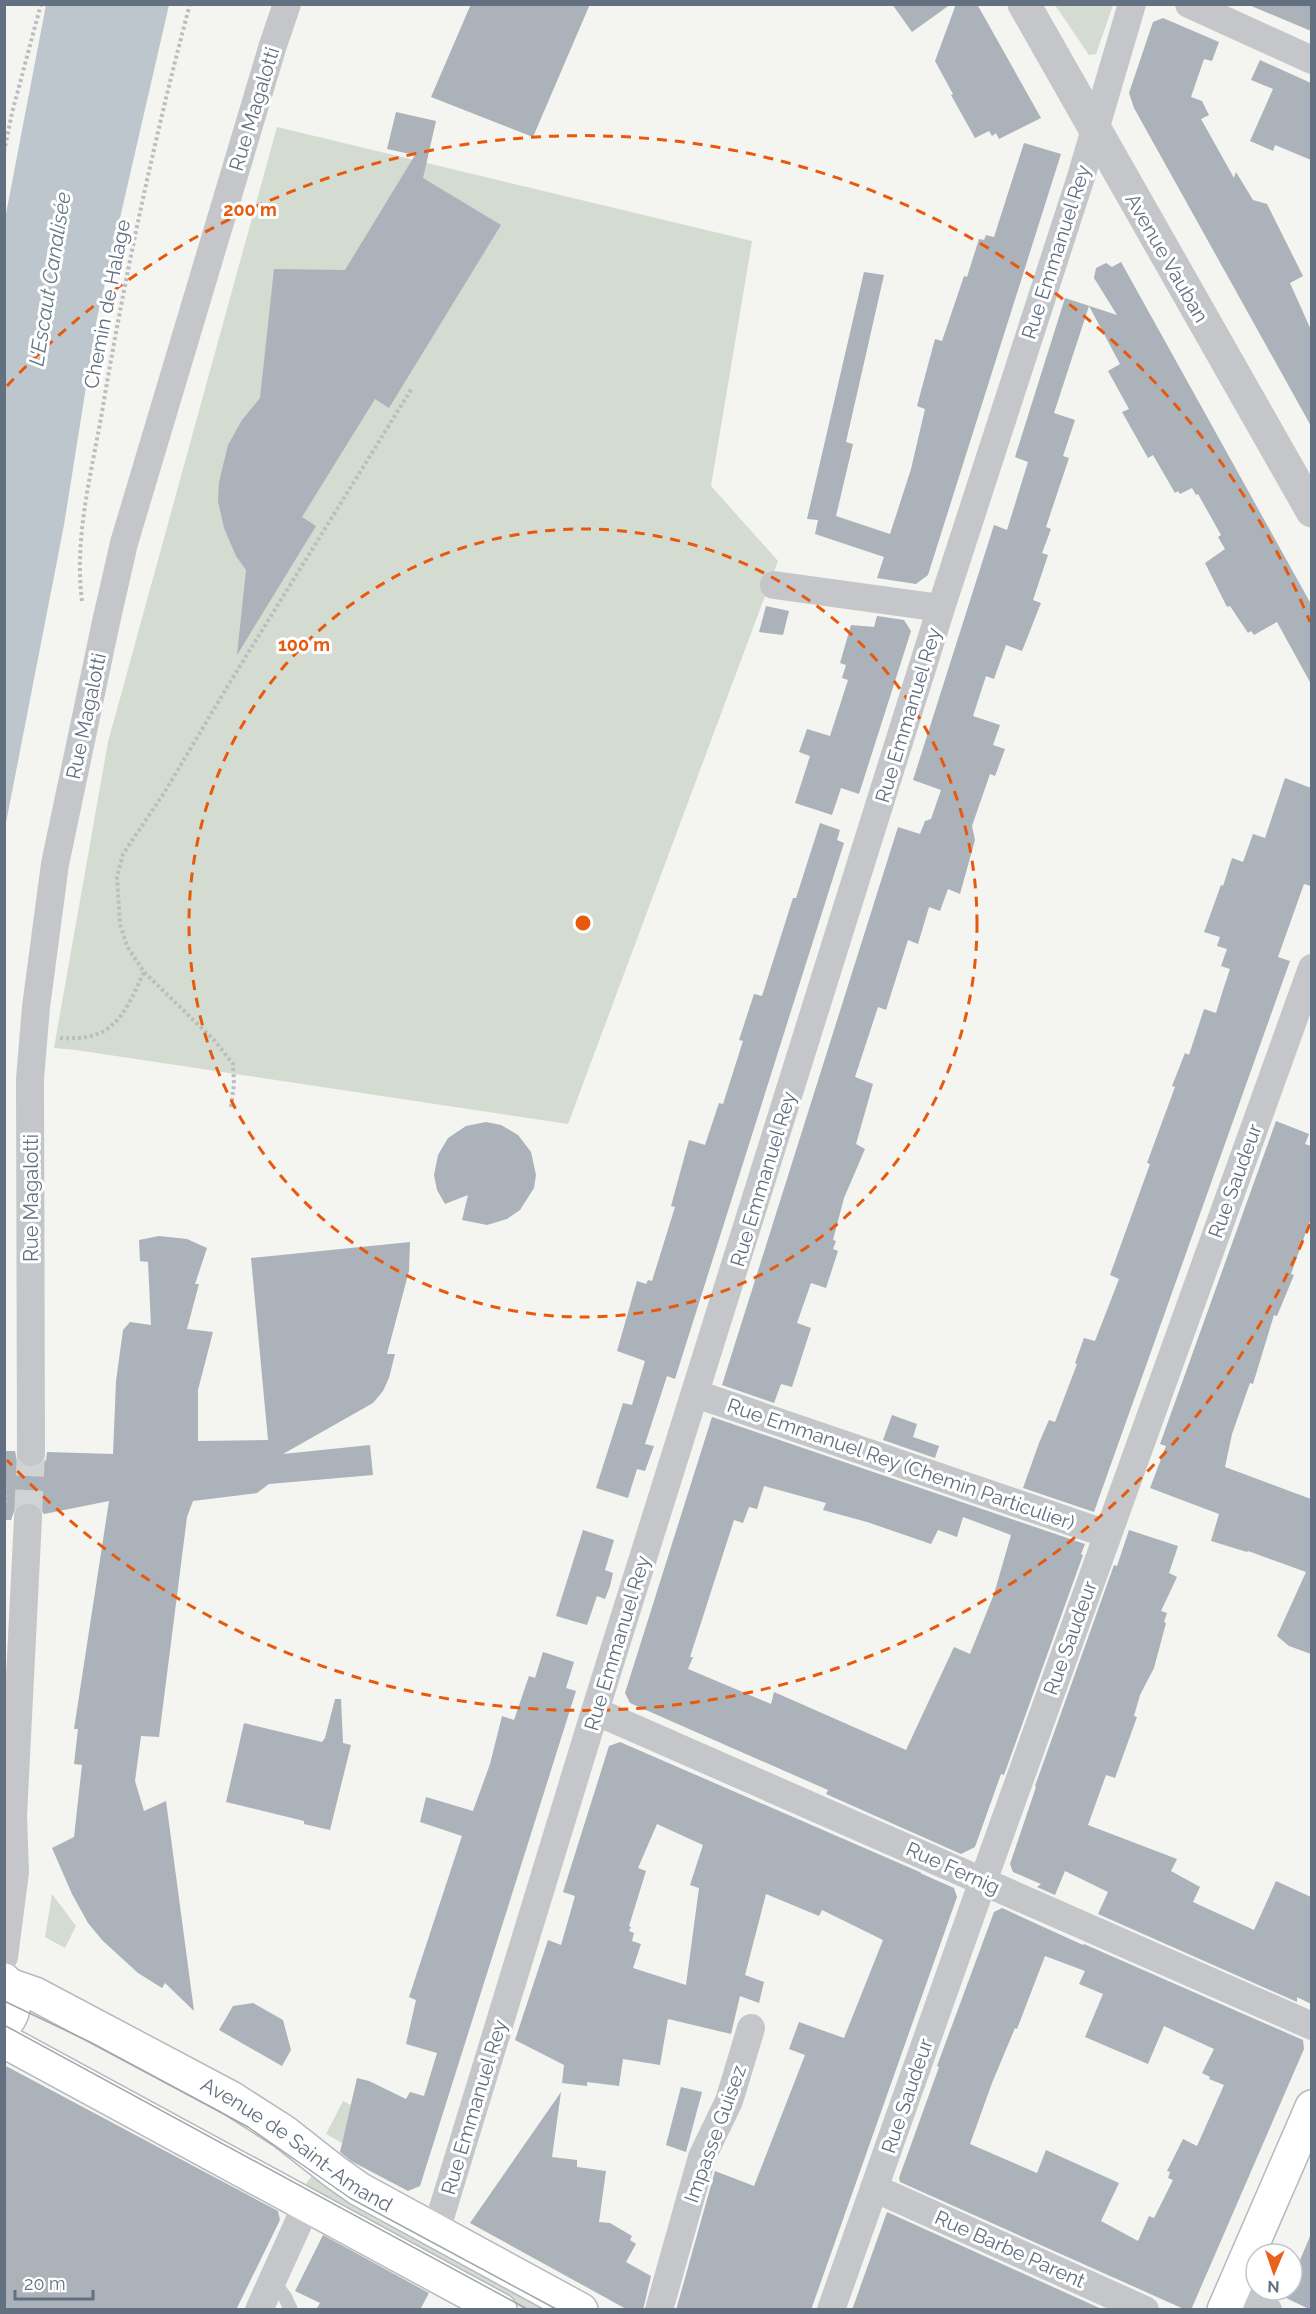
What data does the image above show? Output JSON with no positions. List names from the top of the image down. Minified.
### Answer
{"streets":{"main road":["Avenue de Saint-Amand"],"street":["Rue Magalotti","Rue Emmanuel Rey","Avenue Vauban","Rue Saudeur","Rue Emmanuel Rey (Chemin Particulier)","Rue Fernig","Impasse Guisez","Rue Barbe Parent"],"path":["Chemin de Halage"]},"crossings":[["Rue Emmanuel Rey","Avenue Vauban"],["Rue Emmanuel Rey","Rue Emmanuel Rey (Chemin Particulier)"],["Rue Emmanuel Rey","Rue Fernig"],["Rue Emmanuel Rey","Avenue de Saint-Amand"],["Rue Saudeur","Rue Emmanuel Rey (Chemin Particulier)"],["Rue Saudeur","Rue Fernig"],["Rue Saudeur","Rue Barbe Parent"]],"water":["L'Escaut Canalisée"],"scale_bar":"20 m","north":"bottom","rings":["200 m","100 m"]}
